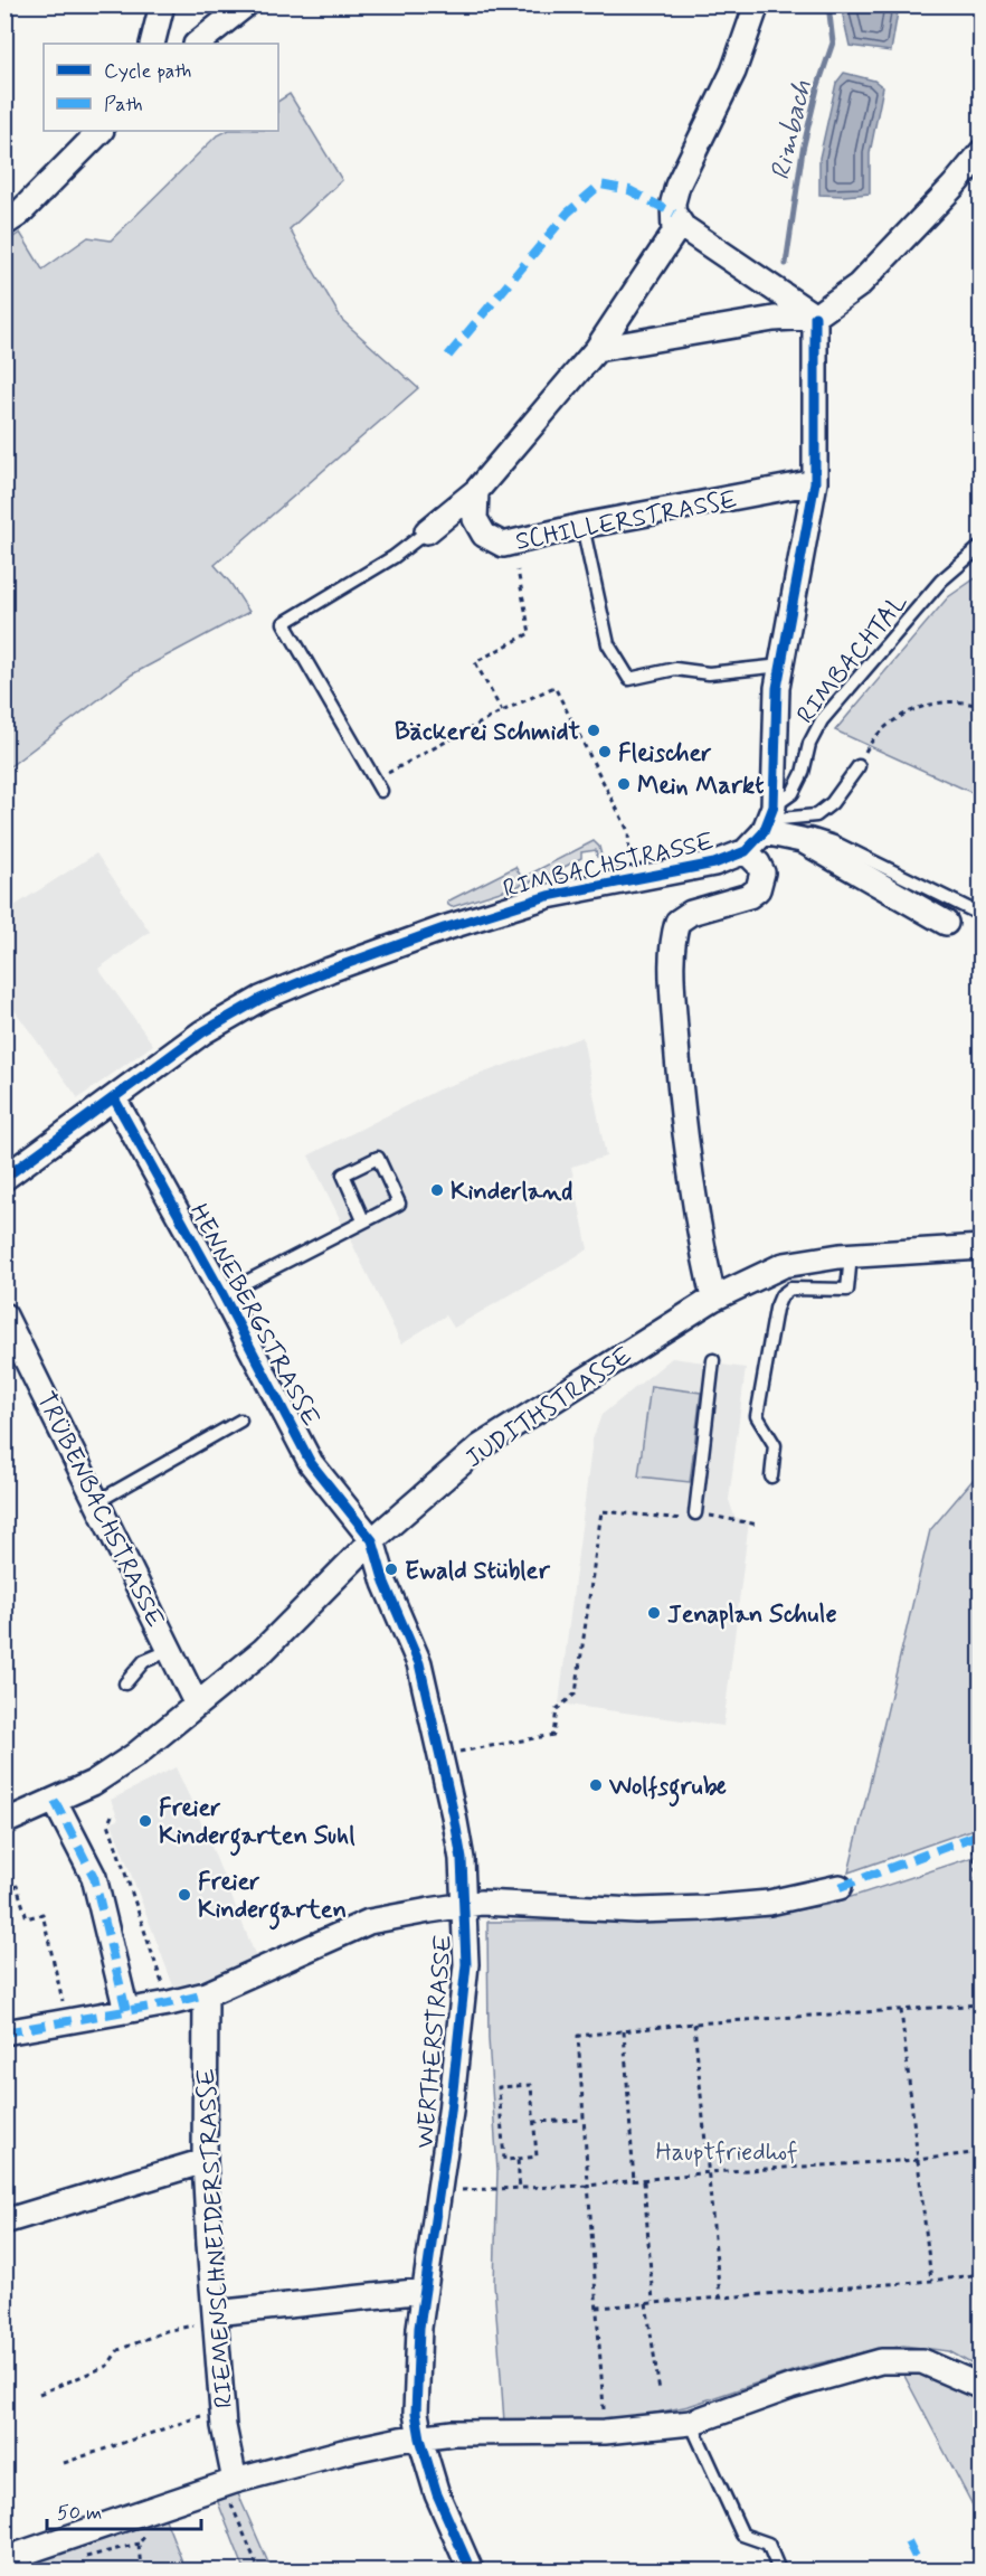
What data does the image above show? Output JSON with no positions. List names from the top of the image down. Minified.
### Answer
{"streets":{"street":["SCHILLERSTRASSE","RIMBACHSTRASSE","HENNEBERGSTRASSE","JUDITHSTRASSE","TRÜBENBACHSTRASSE","WERTHERSTRASSE","RIEMENSCHNEIDERSTRASSE"],"lane":["RIMBACHTAL"]},"crossings":[["RIMBACHTAL","RIMBACHSTRASSE"],["RIMBACHSTRASSE","HENNEBERGSTRASSE"],["HENNEBERGSTRASSE","JUDITHSTRASSE"],["HENNEBERGSTRASSE","WERTHERSTRASSE"],["JUDITHSTRASSE","TRÜBENBACHSTRASSE"],["JUDITHSTRASSE","WERTHERSTRASSE"]],"water":["Rimbach"],"parks":["Hauptfriedhof"],"places":["Bäckerei Schmidt","Fleischer","Mein Markt","Kinderland","Ewald Stübler","Jenaplan Schule","Wolfsgrube","Freier Kindergarten Suhl","Freier Kindergarten"],"legend":["Cycle path","Path"],"scale_bar":"50 m"}
